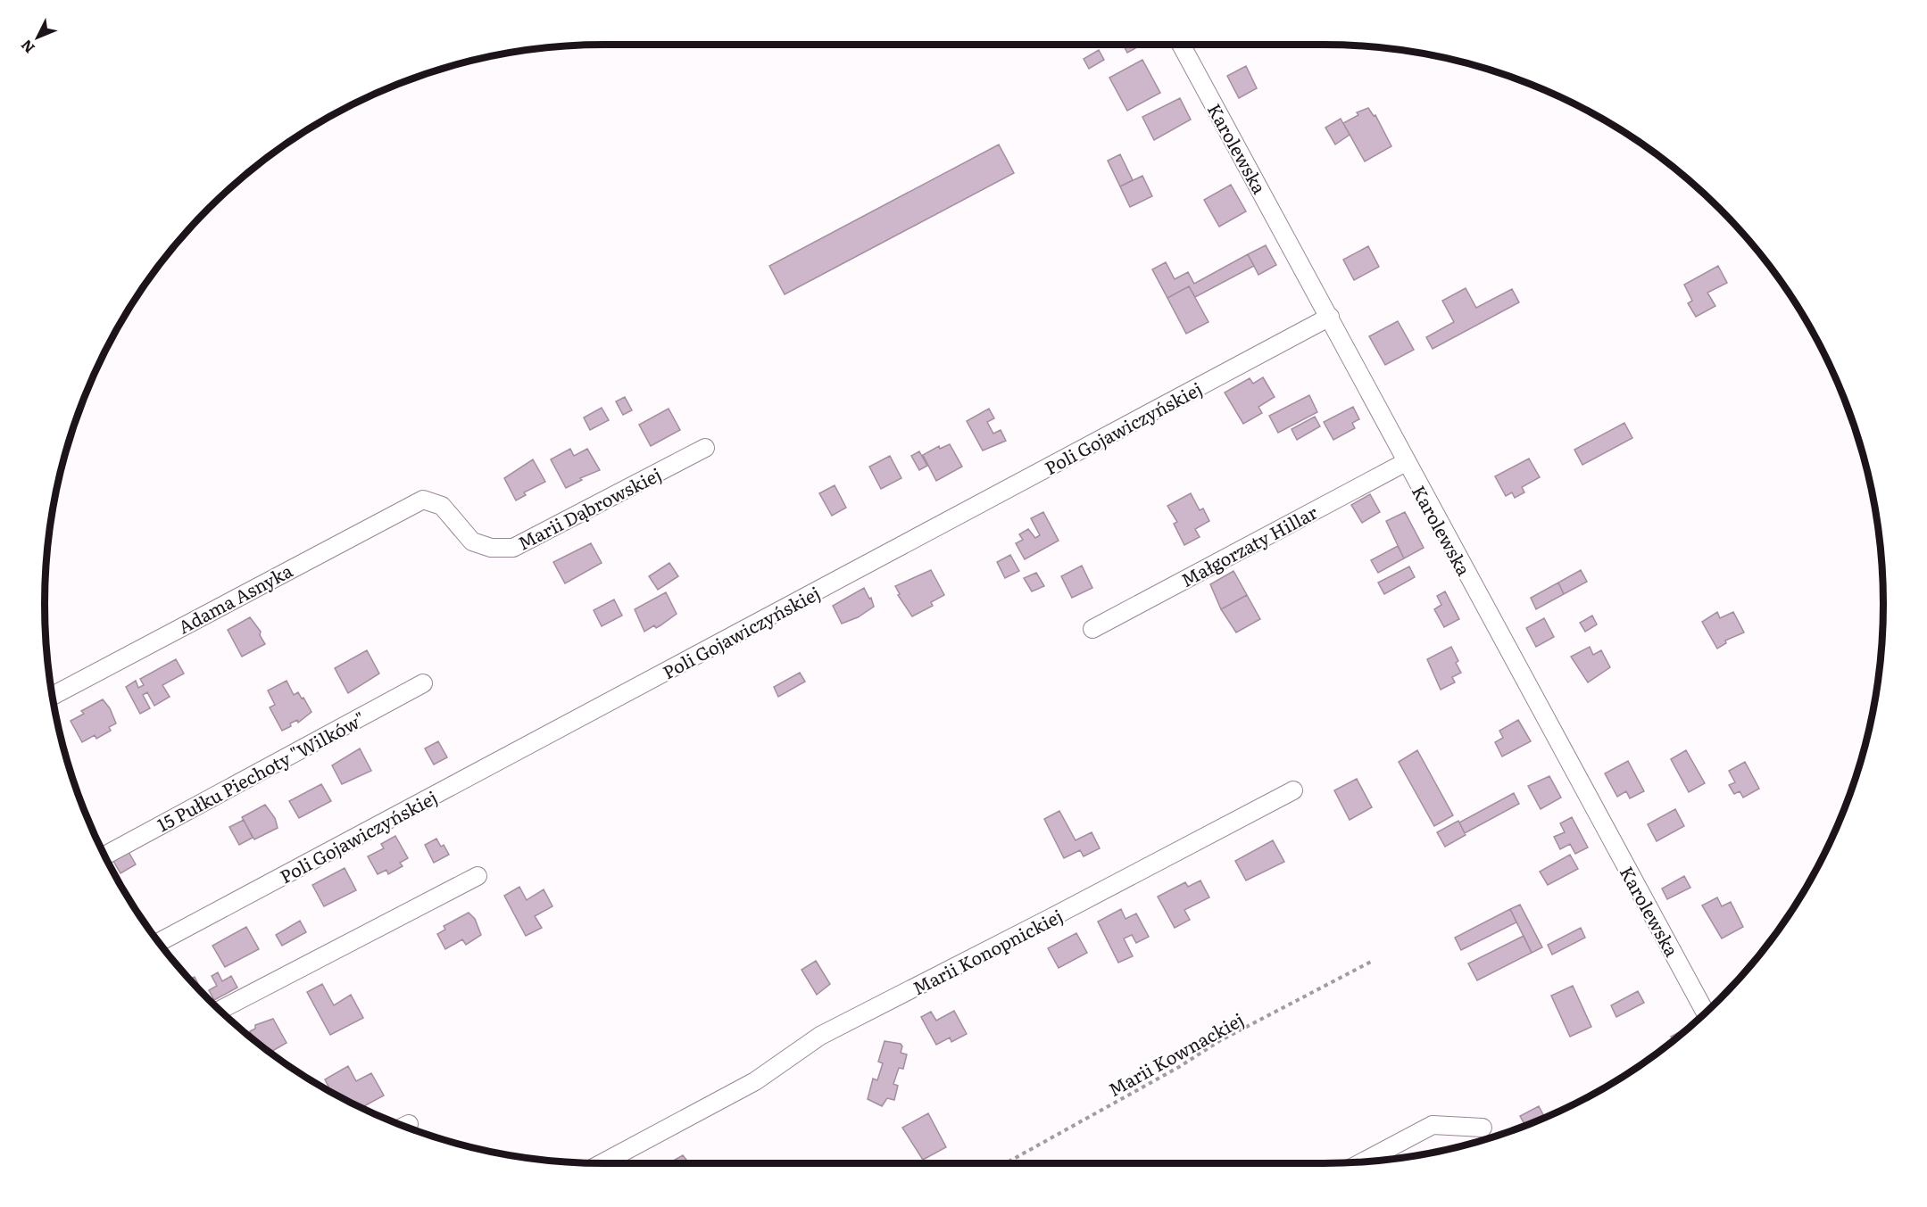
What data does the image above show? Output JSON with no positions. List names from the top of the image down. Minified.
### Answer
{"streets":{"street":["Karolewska","Poli Gojawiczyńskiej","Marii Dąbrowskiej","Małgorzaty Hillar","Adama Asnyka","15 Pułku Piechoty \"Wilków\"","Marii Konopnickiej"],"path":["Marii Kownackiej"]},"crossings":[["Karolewska","Poli Gojawiczyńskiej"],["Karolewska","Małgorzaty Hillar"],["Marii Dąbrowskiej","Adama Asnyka"]],"north":"bottom left"}
